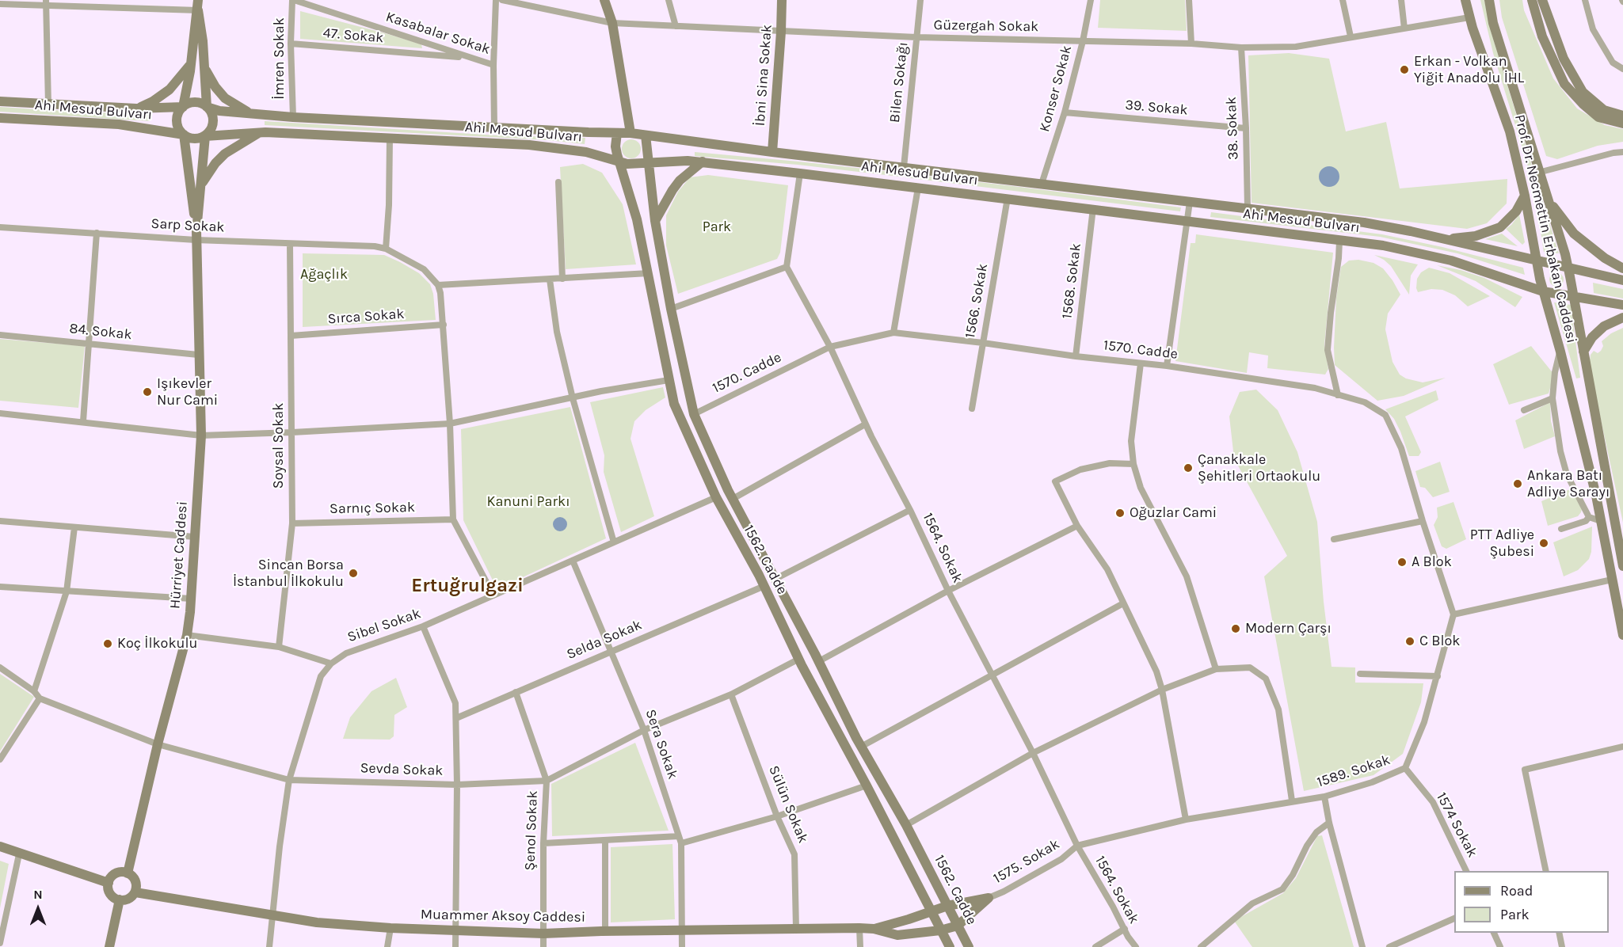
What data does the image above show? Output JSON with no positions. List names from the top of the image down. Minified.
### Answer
{"streets":{"main road":["İbni Sina Sokak","Ahi Mesud Bulvarı","Prof. Dr. Necmettin Erbakan Caddesi","Hürriyet Caddesi","1562. Cadde","Muammer Aksoy Caddesi"],"street":["Güzergah Sokak","Kasabalar Sokak","47. Sokak","İmren Sokak","Bilen Sokağı","Konser Sokak","39. Sokak","38. Sokak","Sarp Sokak","1568. Sokak","1566. Sokak","Sırca Sokak","84. Sokak","1570. Cadde","Soysal Sokak","Sarnıç Sokak","1564. Sokak","Sibel Sokak","Selda Sokak","Sera Sokak","Sevda Sokak","1589. Sokak","Sülün Sokak","1574 Sokak","Şenol Sokak","1575. Sokak"]},"crossings":[["Güzergah Sokak","İbni Sina Sokak"],["Güzergah Sokak","Bilen Sokağı"],["Güzergah Sokak","Konser Sokak"],["Güzergah Sokak","38. Sokak"],["Güzergah Sokak","Prof. Dr. Necmettin Erbakan Caddesi"],["Kasabalar Sokak","47. Sokak"],["Kasabalar Sokak","İmren Sokak"],["47. Sokak","İmren Sokak"],["İmren Sokak","Ahi Mesud Bulvarı"],["İbni Sina Sokak","Ahi Mesud Bulvarı"],["Bilen Sokağı","Ahi Mesud Bulvarı"],["Konser Sokak","39. Sokak"],["Konser Sokak","Ahi Mesud Bulvarı"],["39. Sokak","38. Sokak"],["Ahi Mesud Bulvarı","38. Sokak"],["Ahi Mesud Bulvarı","Prof. Dr. Necmettin Erbakan Caddesi"],["Ahi Mesud Bulvarı","1568. Sokak"],["Ahi Mesud Bulvarı","1566. Sokak"],["Ahi Mesud Bulvarı","1562. Cadde"],["Sarp Sokak","Soysal Sokak"],["Sarp Sokak","Hürriyet Caddesi"],["1568. Sokak","1570. Cadde"],["1566. Sokak","1570. Cadde"],["Sırca Sokak","Soysal Sokak"],["84. Sokak","Hürriyet Caddesi"],["1570. Cadde","1564. Sokak"],["1570. Cadde","1562. Cadde"],["1570. Cadde","1589. Sokak"],["Soysal Sokak","Sarnıç Sokak"],["1564. Sokak","1589. Sokak"],["1564. Sokak","1575. Sokak"],["Hürriyet Caddesi","Sevda Sokak"],["Hürriyet Caddesi","Muammer Aksoy Caddesi"],["1562. Cadde","Sibel Sokak"],["1562. Cadde","Selda Sokak"],["1562. Cadde","Sevda Sokak"],["Sibel Sokak","Sera Sokak"],["Sibel Sokak","Sevda Sokak"],["Sibel Sokak","Muammer Aksoy Caddesi"],["Selda Sokak","Sera Sokak"],["Selda Sokak","Şenol Sokak"],["Sera Sokak","Sevda Sokak"],["Sera Sokak","Muammer Aksoy Caddesi"],["Sevda Sokak","Sülün Sokak"],["Sevda Sokak","Şenol Sokak"],["1589. Sokak","1574 Sokak"],["1589. Sokak","1575. Sokak"],["Sülün Sokak","Muammer Aksoy Caddesi"],["Şenol Sokak","Muammer Aksoy Caddesi"]],"districts":["Ertuğrulgazi"],"parks":["Park","Ağaçlık","Kanuni Parkı"],"places":["Erkan - Volkan Yiğit Anadolu İHL","Işıkevler Nur Cami","Çanakkale Şehitleri Ortaokulu","Ankara Batı Adliye Sarayı","Oğuzlar Cami","PTT Adliye Şubesi","A Blok","Sincan Borsa İstanbul İlkokulu","Modern Çarşı","C Blok","Koç İlkokulu"],"legend":["Road","Park"],"north":"top"}
